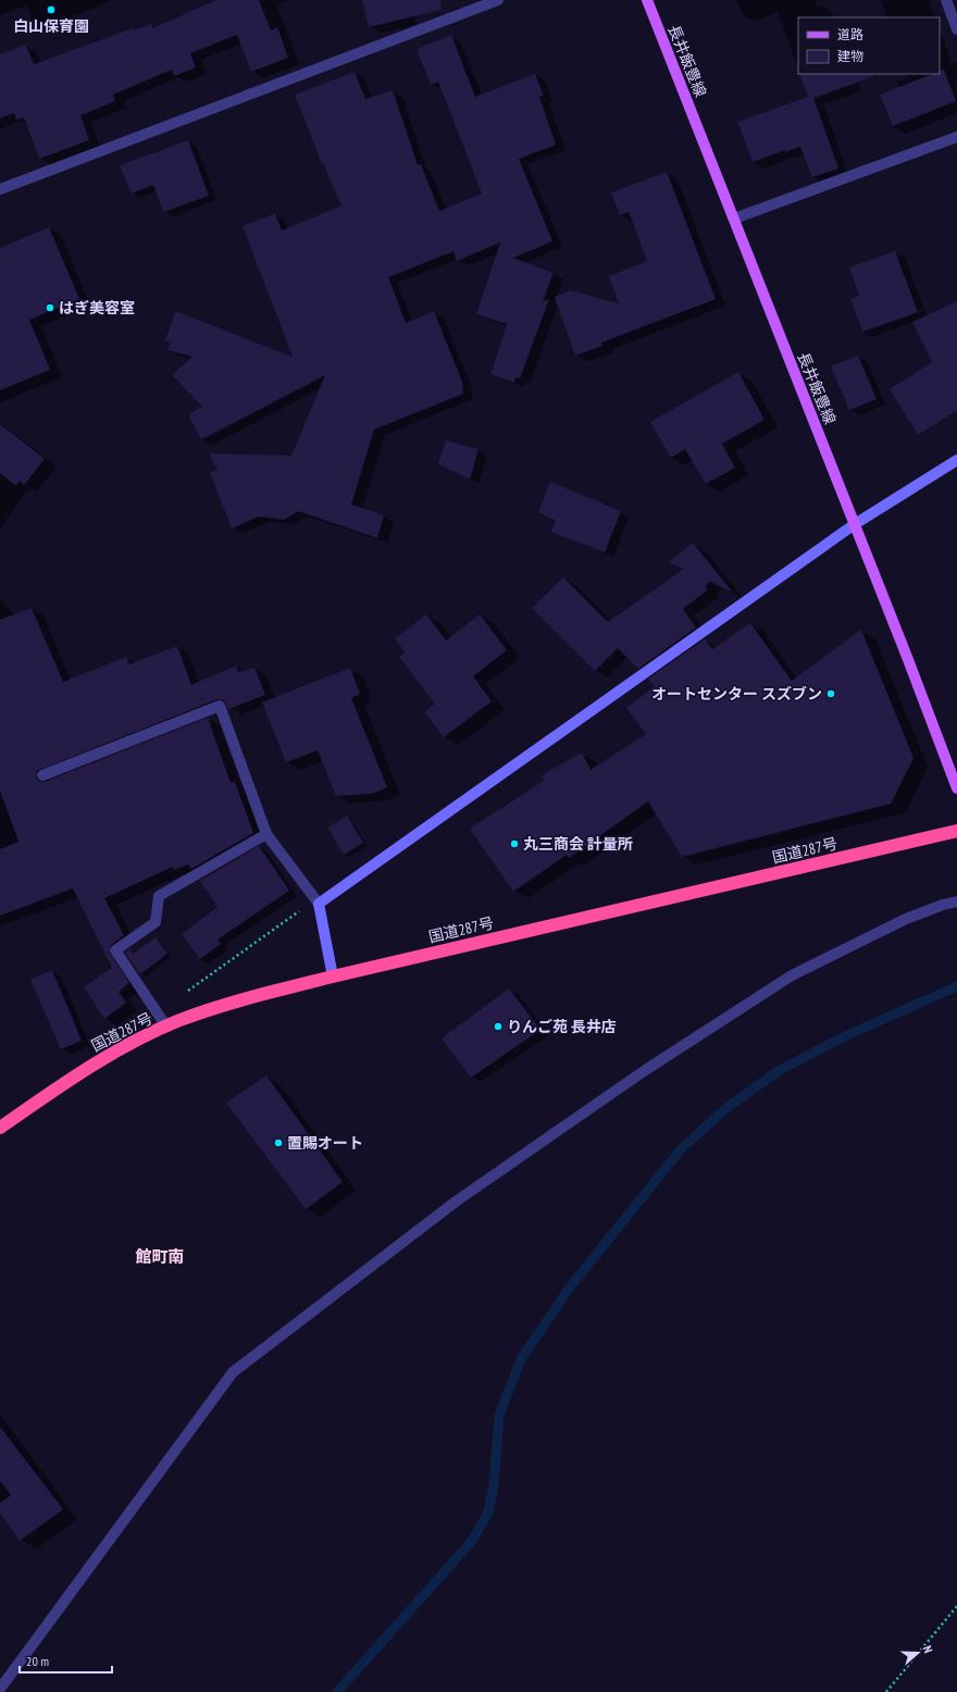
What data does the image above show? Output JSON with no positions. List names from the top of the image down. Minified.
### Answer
{"streets":{"highway":["国道287号"],"main road":["長井飯豊線"]},"districts":["館町南"],"places":["白山保育園","はぎ美容室","オートセンター スズブン","丸三商会 計量所","りんご苑 長井店","置賜オート"],"legend":["道路","建物"],"scale_bar":"20 m","north":"right"}
